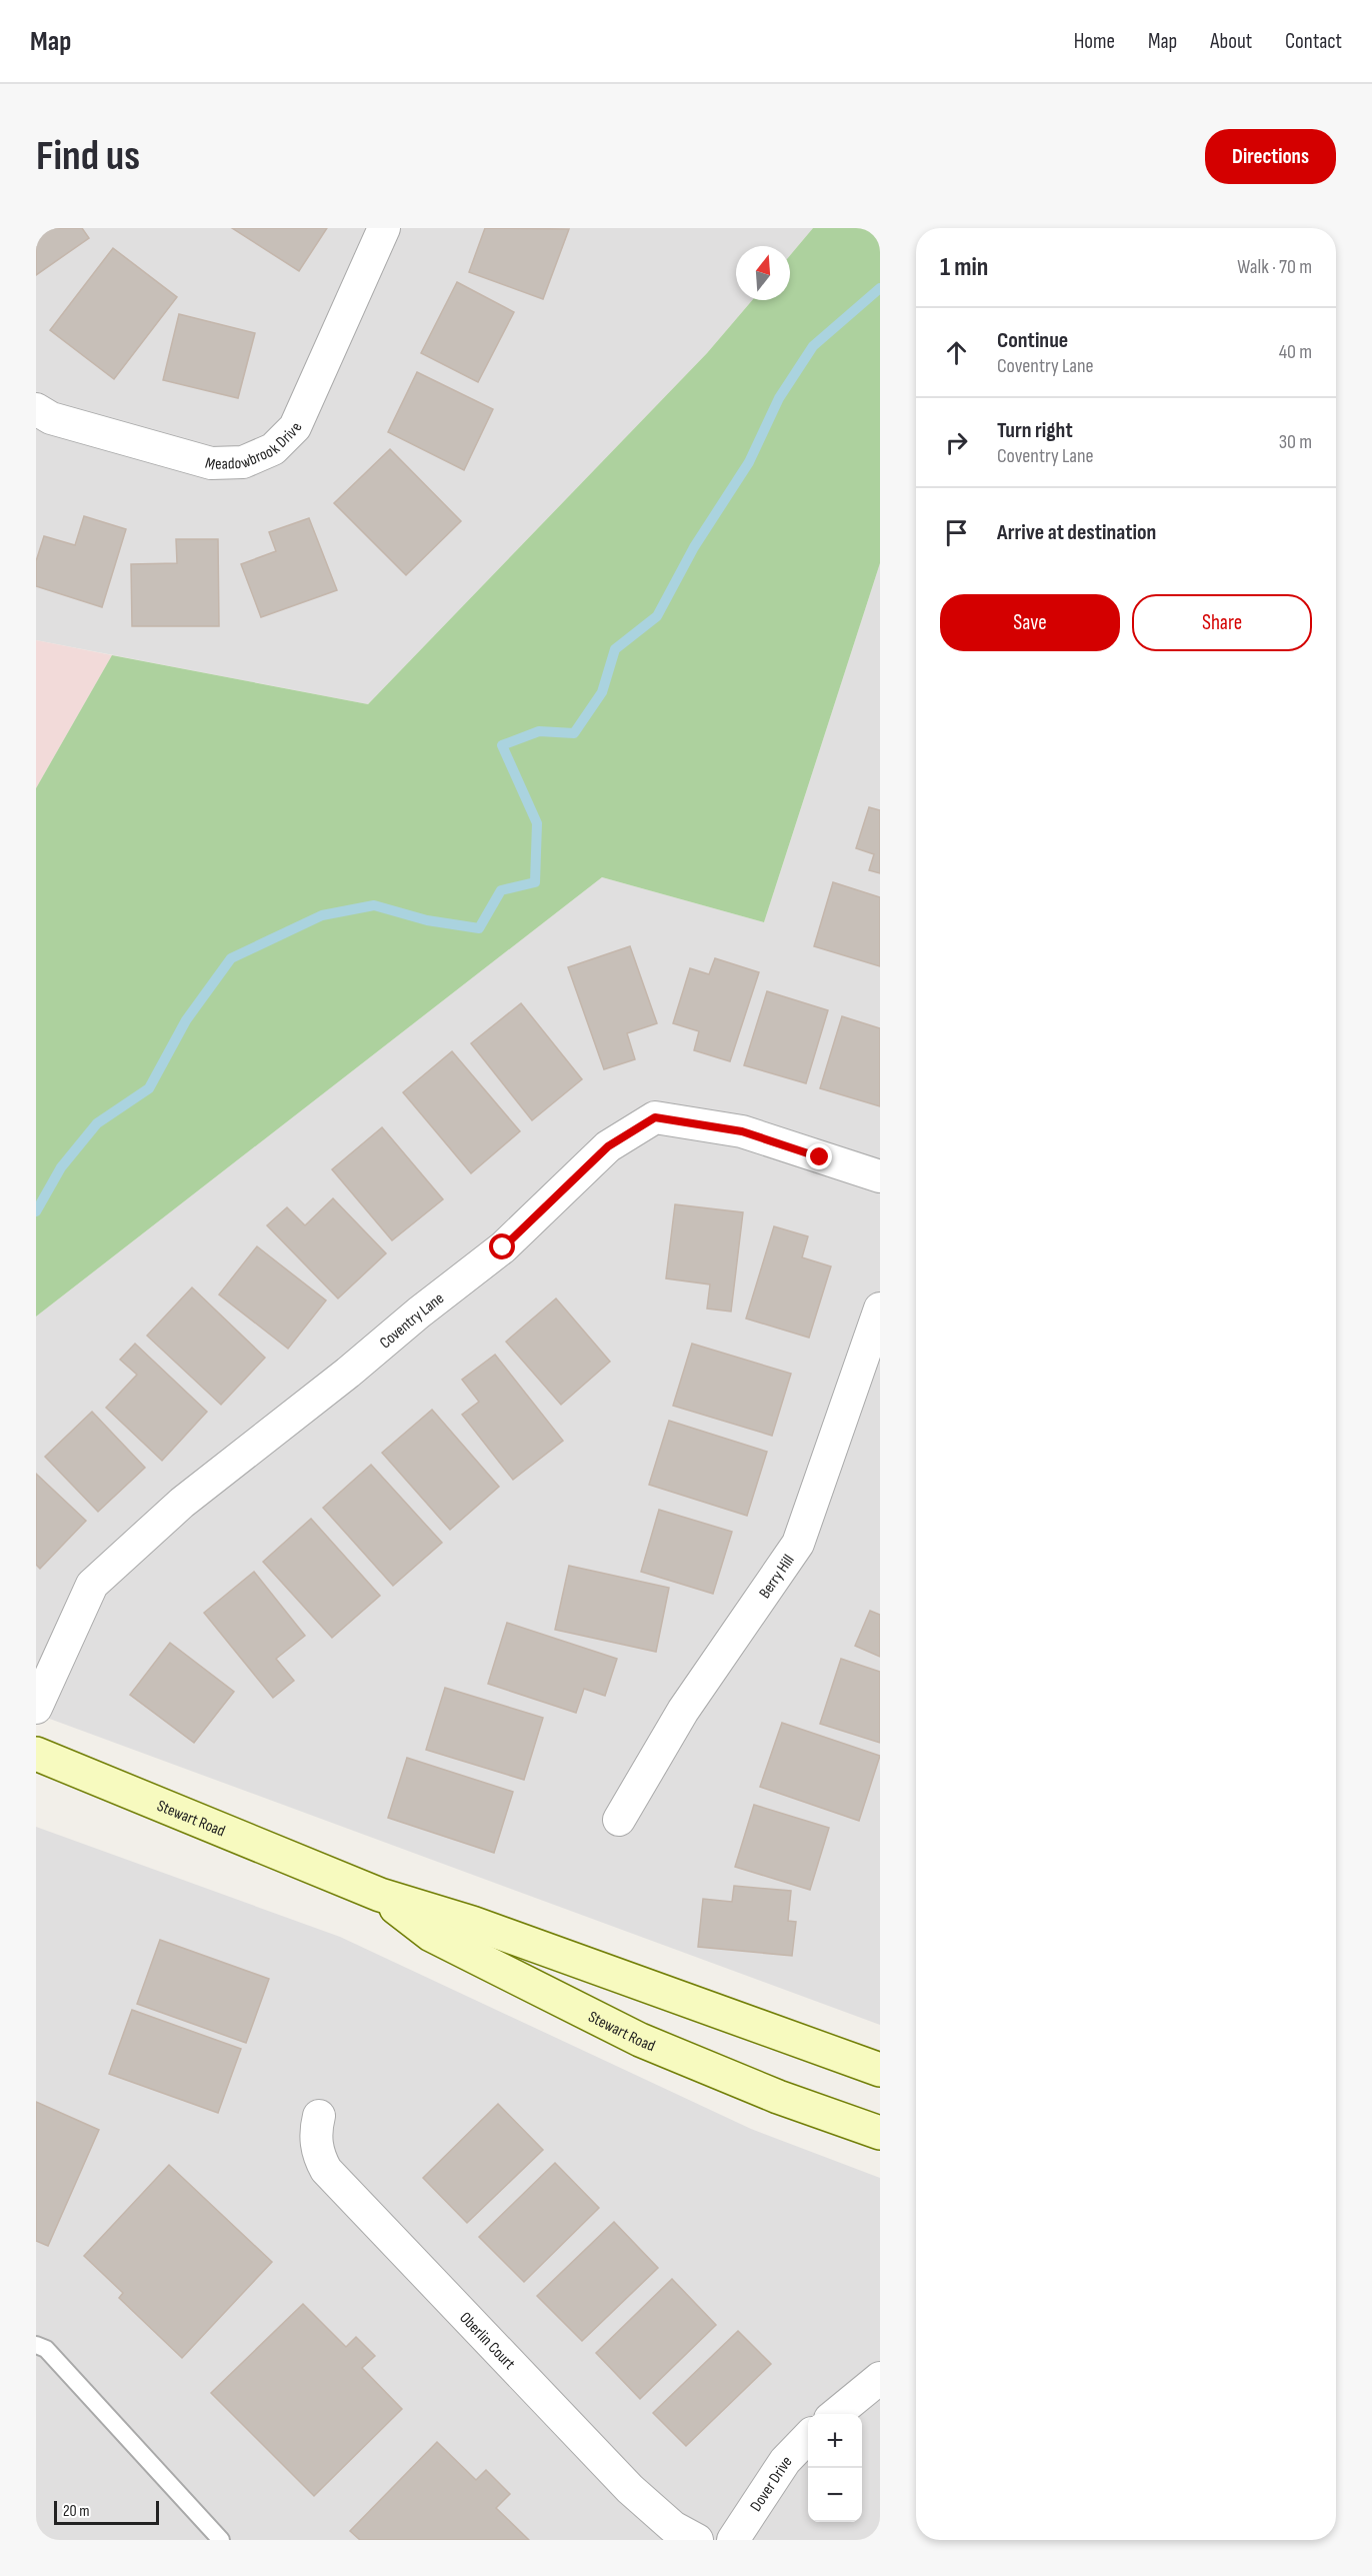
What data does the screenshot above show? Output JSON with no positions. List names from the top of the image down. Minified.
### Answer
{"streets":{"street":["Meadowbrook Drive","Coventry Lane","Berry Hill","Stewart Road","Oberlin Court","Dover Drive"]},"scale_bar":"20 m","north":"top","page":{"header":"Map","nav":["Home","Map","About","Contact"],"buttons":["Directions",["Save","Share"]],"title":"Find us","heading":["1 min","Walk · 70 m"],"list":[["Continue","Coventry Lane","40 m"],["Turn right","Coventry Lane","30 m"],"Arrive at destination"],"map_buttons":["+","−"],"scale":"20 m"}}
